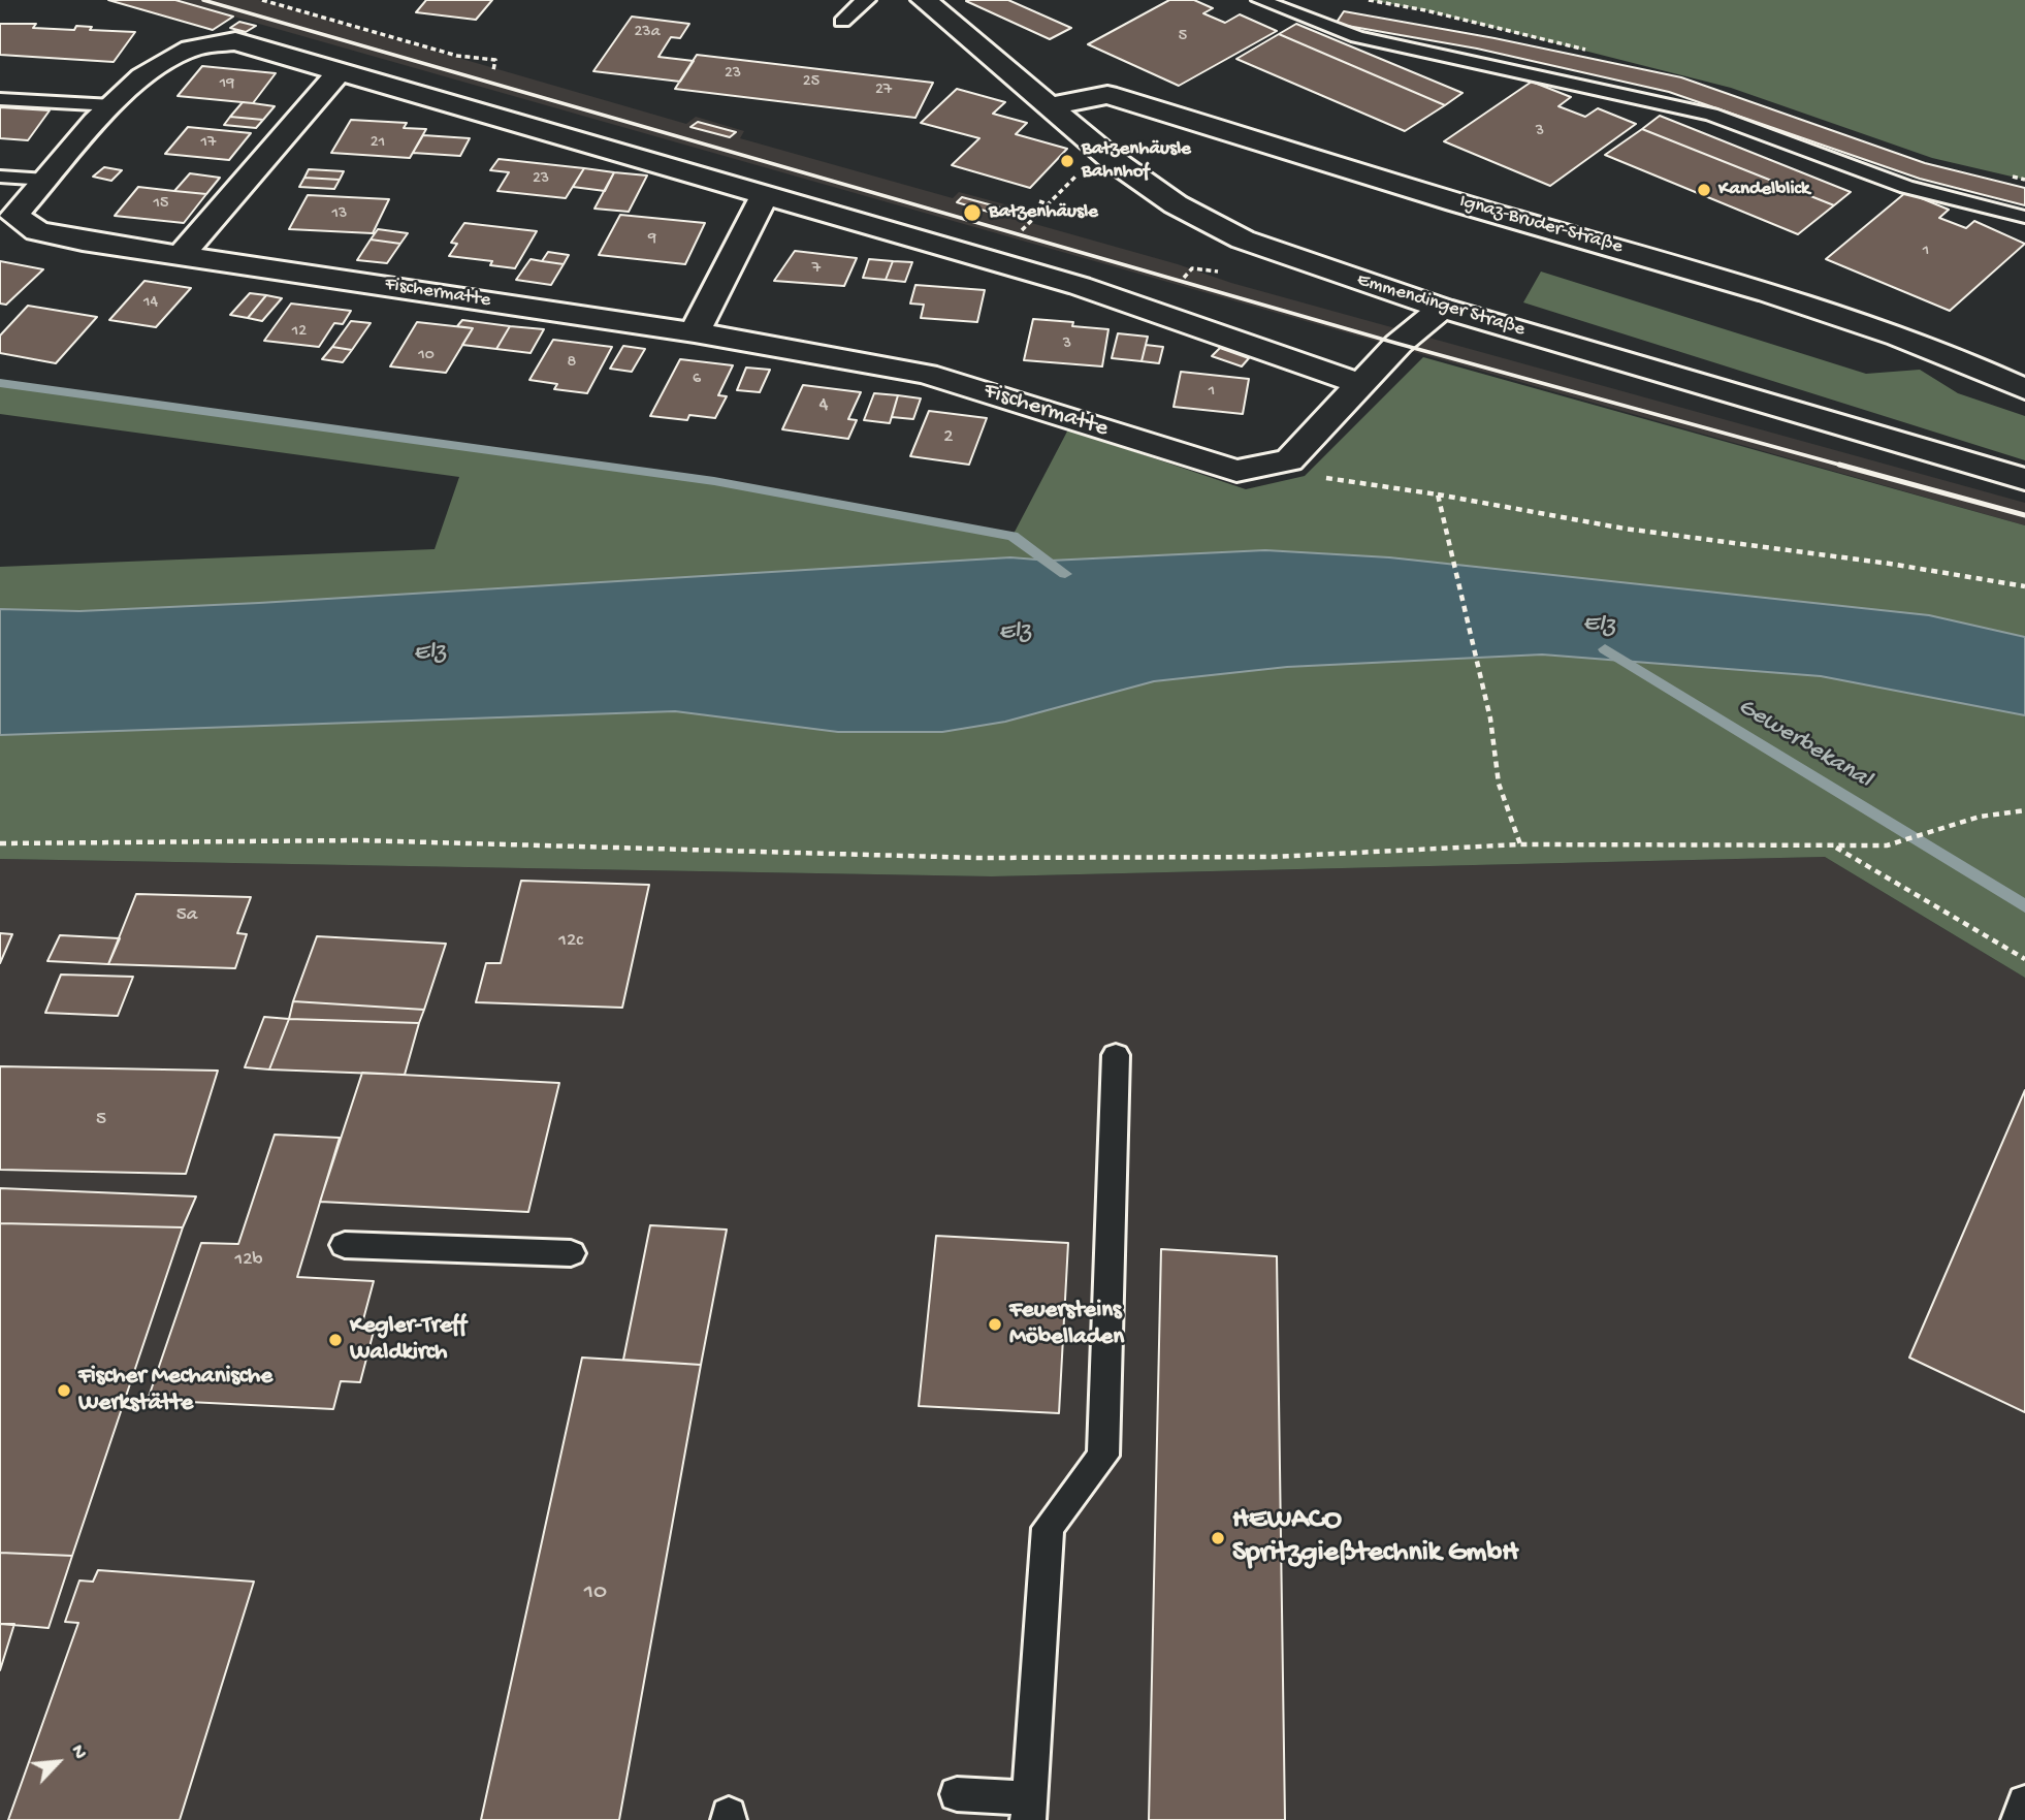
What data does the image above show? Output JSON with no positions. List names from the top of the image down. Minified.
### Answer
{"streets":{"street":["Ignaz-Bruder-Straße","Fischermatte","Emmendinger Straße"]},"crossings":[["Ignaz-Bruder-Straße","Emmendinger Straße"]],"water":["Elz","Gewerbekanal"],"places":["Batzenhäusle Bahnhof","Kandelblick","Batzenhäusle","Feuersteins Möbelladen","Kegler-Treff Waldkirch","Fischer Mechanische Werkstätte","HEWACO Spritzgießtechnik GmbH"],"house_numbers":["23a","5","23","25","19","27","3","17","21","23","15","13","9","1","7","14","12","3","10","8","6","1","4","2","5a","12c","5","12b","10"],"north":"top right"}
